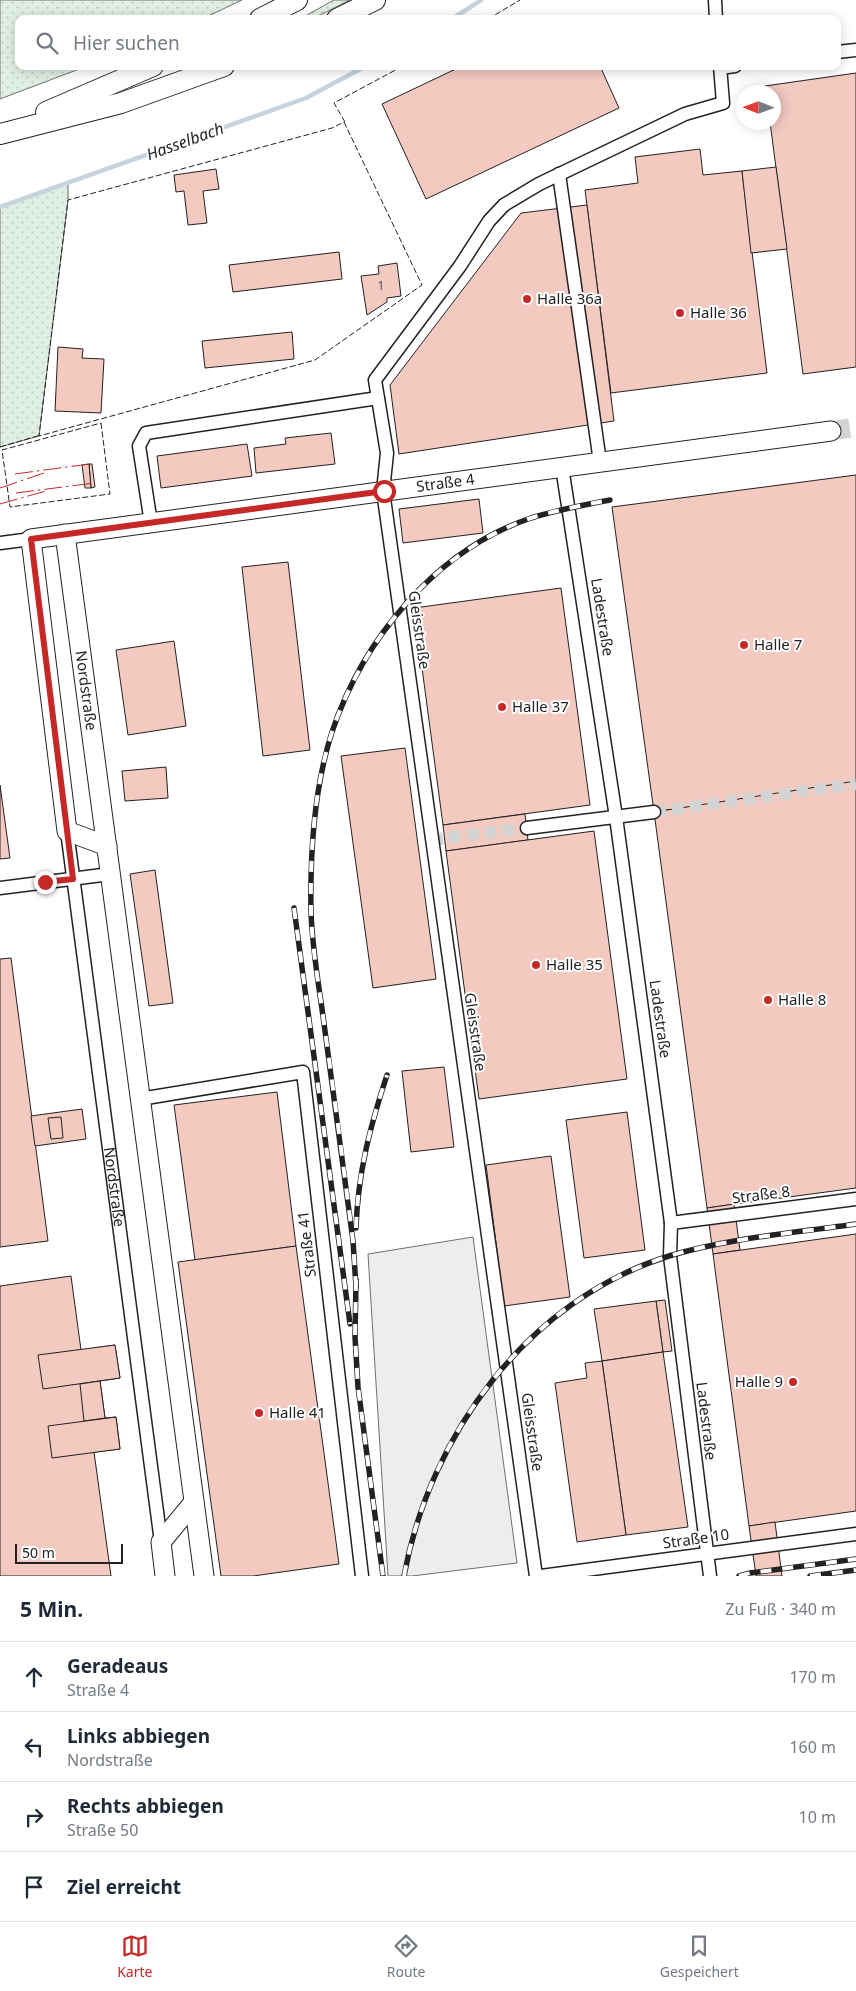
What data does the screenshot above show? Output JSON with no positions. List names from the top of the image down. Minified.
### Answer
{"streets":{"street":["Straße 4","Ladestraße","Gleisstraße","Nordstraße","Straße 8","Straße 41","Straße 10"]},"crossings":[["Straße 4","Ladestraße"],["Straße 4","Gleisstraße"],["Straße 4","Nordstraße"],["Ladestraße","Straße 8"],["Ladestraße","Straße 10"],["Nordstraße","Straße 41"]],"water":["Hasselbach"],"places":["Halle 36a","Halle 36","Halle 7","Halle 37","Halle 35","Halle 8","Halle 9","Halle 41"],"house_numbers":["1"],"scale_bar":"50 m","north":"left","page":{"search":"Hier suchen","scale":"50 m","heading":["5 Min.","Zu Fuß · 340 m"],"list":[["Geradeaus","Straße 4","170 m"],["Links abbiegen","Nordstraße","160 m"],["Rechts abbiegen","Straße 50","10 m"],"Ziel erreicht"],"nav":["Karte","Route","Gespeichert"]}}
